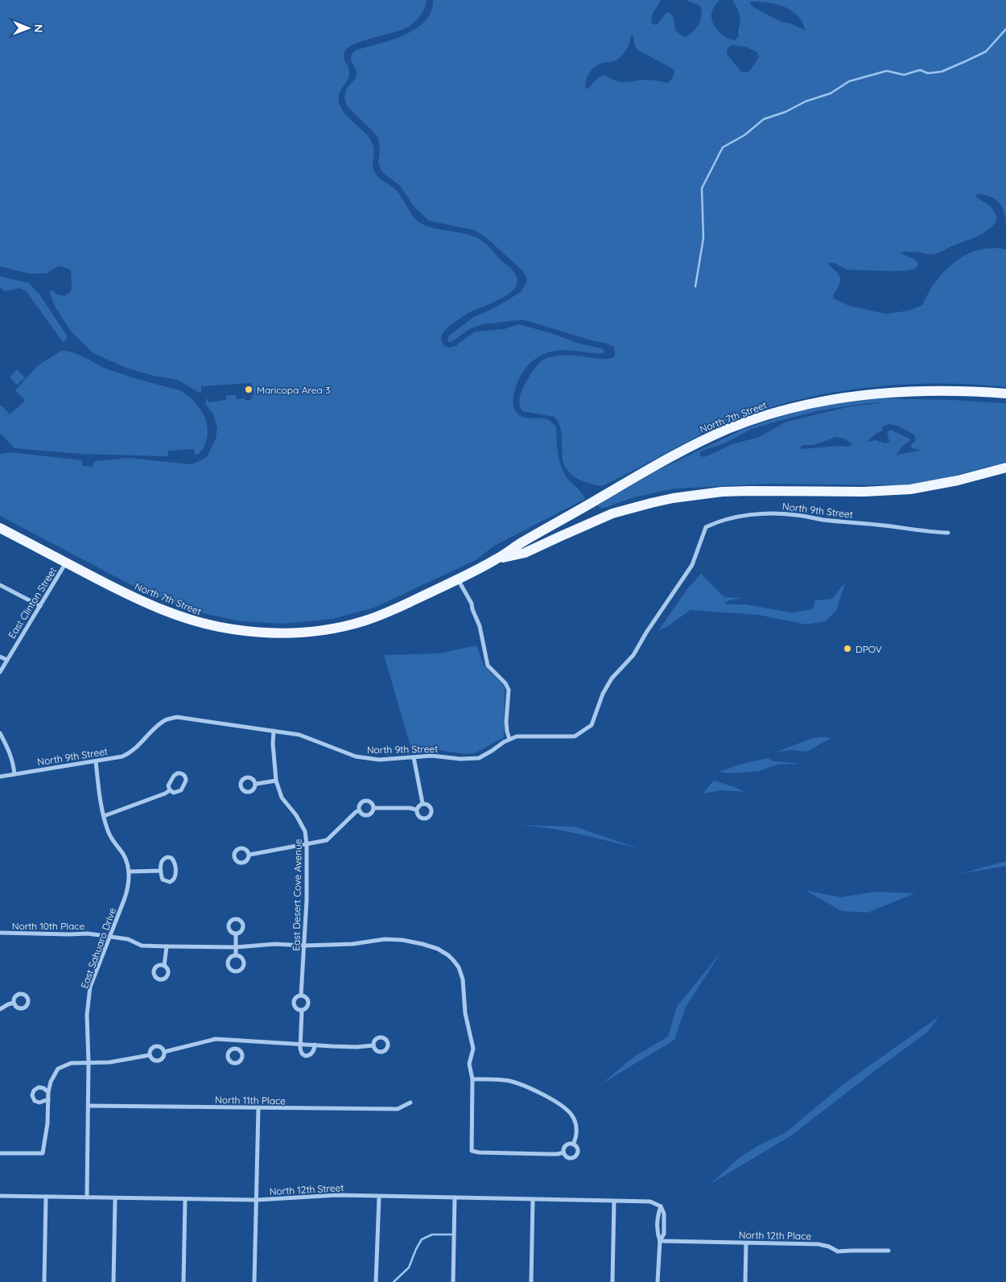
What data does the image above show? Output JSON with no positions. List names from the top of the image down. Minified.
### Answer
{"streets":{"main road":["North 7th Street"],"street":["North 9th Street","East Clinton Street","East Desert Cove Avenue","North 10th Place","East Sahuaro Drive","North 11th Place","North 12th Street","North 12th Place"]},"crossings":[["North 7th Street","East Clinton Street"],["North 9th Street","East Desert Cove Avenue"],["North 9th Street","East Sahuaro Drive"],["East Desert Cove Avenue","North 10th Place"],["North 10th Place","East Sahuaro Drive"],["East Sahuaro Drive","North 11th Place"],["East Sahuaro Drive","North 12th Street"],["North 12th Street","North 12th Place"]],"places":["Maricopa Area 3","DPOV"],"north":"right"}
